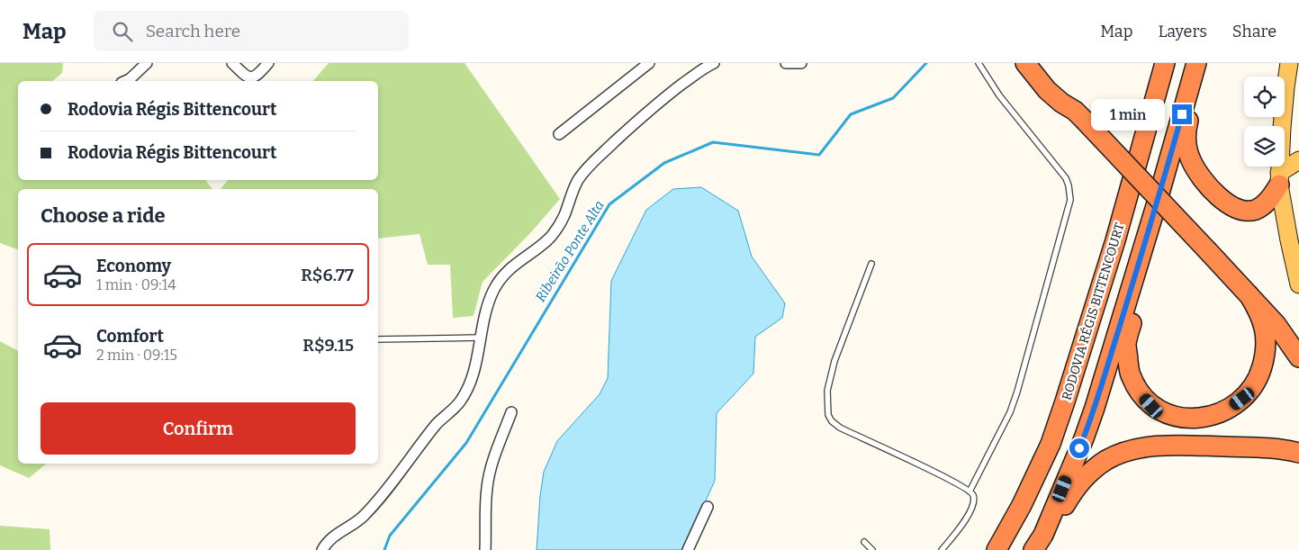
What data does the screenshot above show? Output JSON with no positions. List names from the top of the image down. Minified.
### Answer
{"streets":{"highway":["RODOVIA RÉGIS BITTENCOURT"]},"water":["Ribeirão Ponte Alta"],"page":{"header":"Map","search":"Search here","nav":["Map","Layers","Share"],"banner":["Rodovia Régis Bittencourt","Rodovia Régis Bittencourt"],"bubble":"1 min","heading":"Choose a ride","list":[{"name":"Economy","note":"1 min · 09:14","value":"R$6.77"},{"name":"Comfort","note":"2 min · 09:15","value":"R$9.15"}],"buttons":"Confirm"}}
